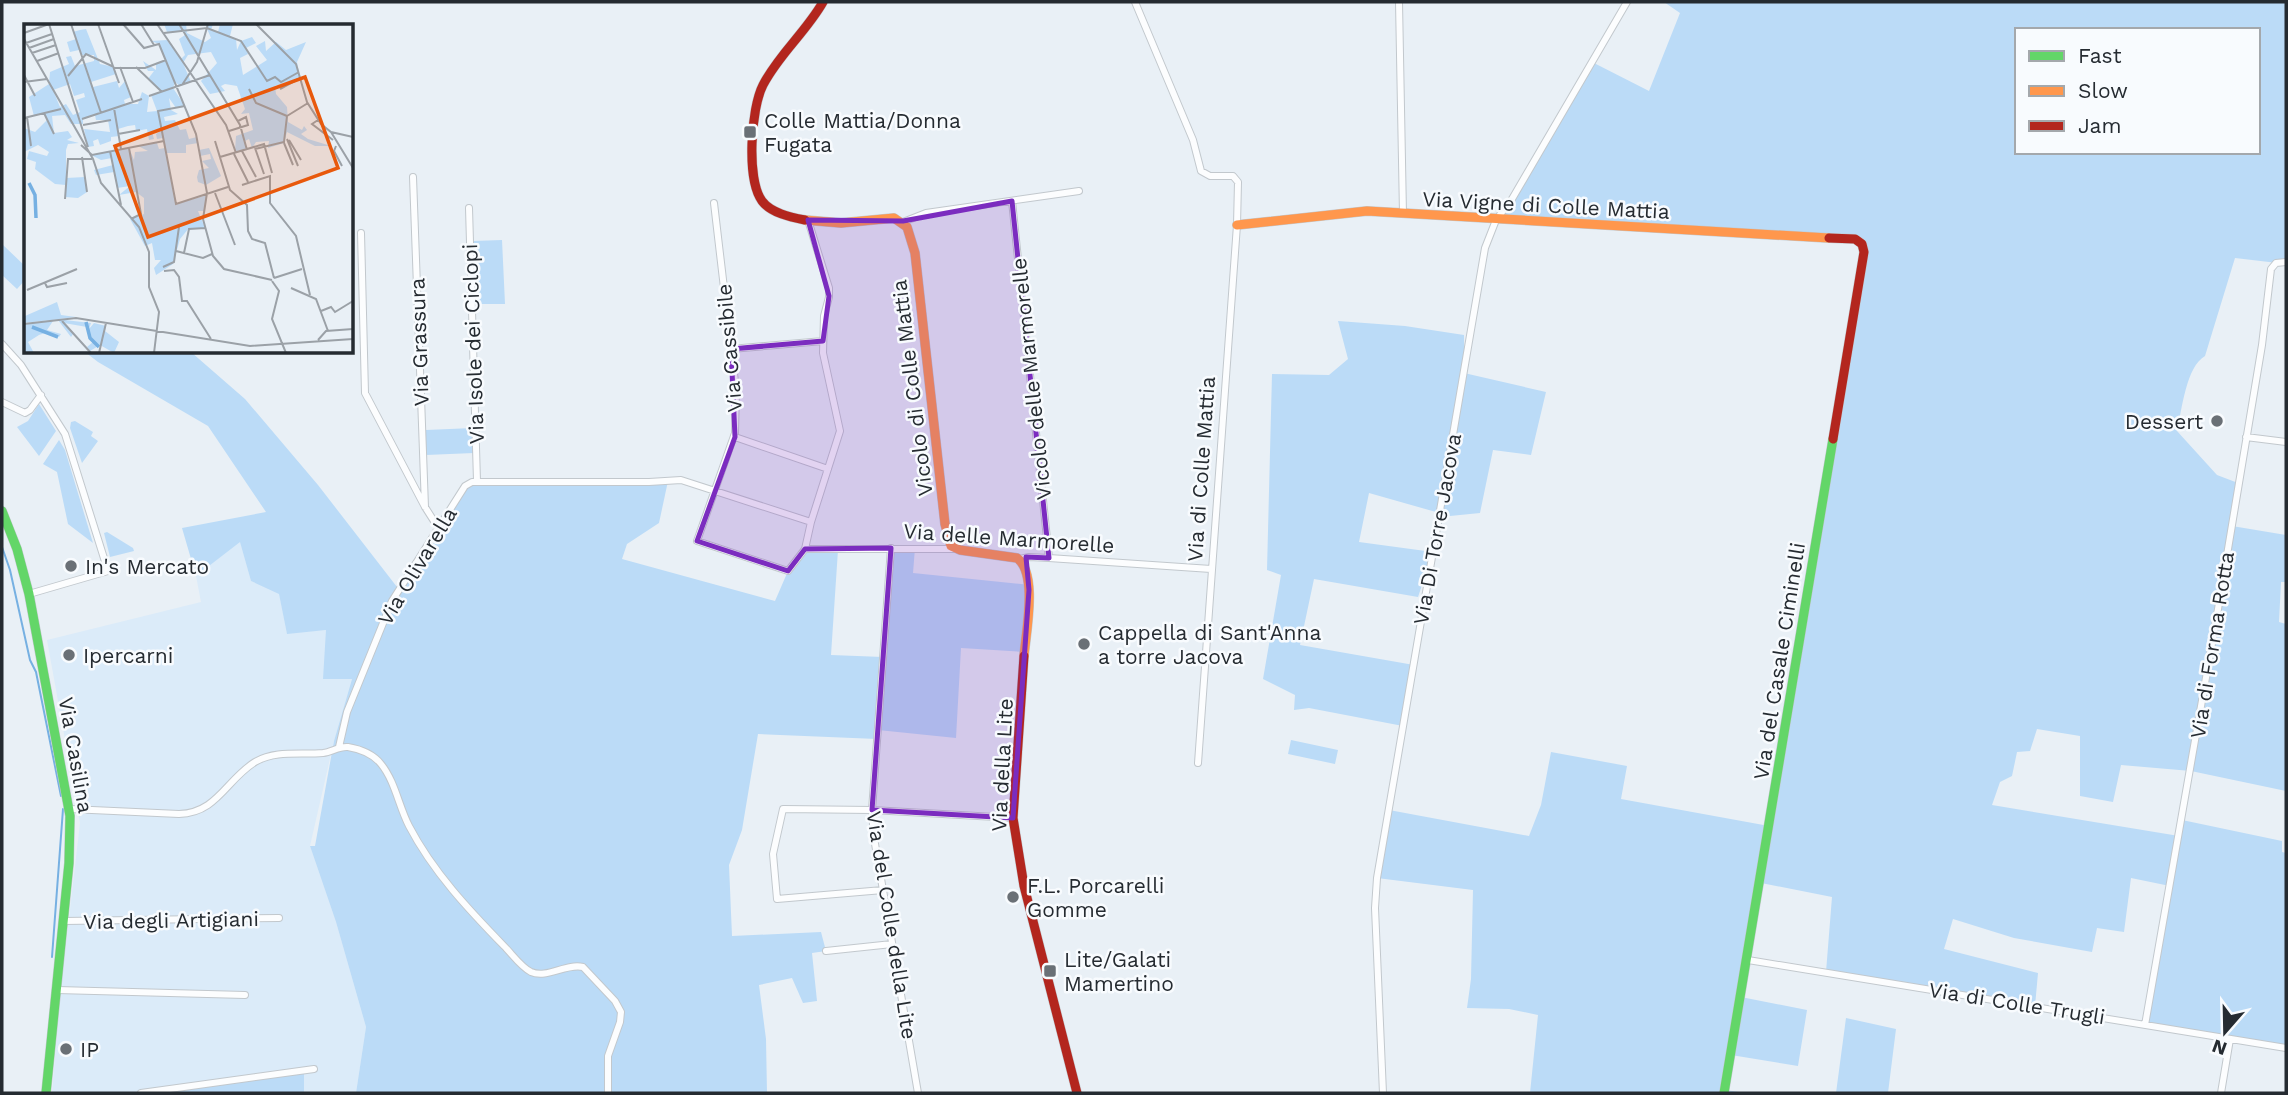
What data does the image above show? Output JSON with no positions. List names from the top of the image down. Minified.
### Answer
{"streets":{"street":["Via Vigne di Colle Mattia","Via Grassura","Via Isole dei Ciclopi","Via Cassibile","Vicolo delle Marmorelle","Vicolo di Colle Mattia","Via di Colle Mattia","Via Di Torre Jacova","Via delle Marmorelle","Via Olivarella","Via di Forma Rotta","Via del Casale Ciminelli","Via Casilina","Via della Lite","Via degli Artigiani","Via del Colle della Lite","Via di Colle Trugli"]},"crossings":[["Via Vigne di Colle Mattia","Via di Colle Mattia"],["Via Vigne di Colle Mattia","Via Di Torre Jacova"],["Via Vigne di Colle Mattia","Via del Casale Ciminelli"],["Via Isole dei Ciclopi","Via Olivarella"],["Via Cassibile","Via delle Marmorelle"],["Vicolo delle Marmorelle","Via delle Marmorelle"],["Vicolo di Colle Mattia","Via delle Marmorelle"],["Via di Colle Mattia","Via delle Marmorelle"],["Via delle Marmorelle","Via della Lite"],["Via delle Marmorelle","Via del Colle della Lite"],["Via di Forma Rotta","Via di Colle Trugli"],["Via del Casale Ciminelli","Via di Colle Trugli"],["Via Casilina","Via degli Artigiani"]],"places":{"transit":["Colle Mattia/Donna Fugata","Lite/Galati Mamertino"],"other":["Dessert","In's Mercato","Cappella di Sant'Anna a torre Jacova","Ipercarni","F.L. Porcarelli Gomme","IP"]},"legend":["Fast","Slow","Jam"],"north":"bottom"}
